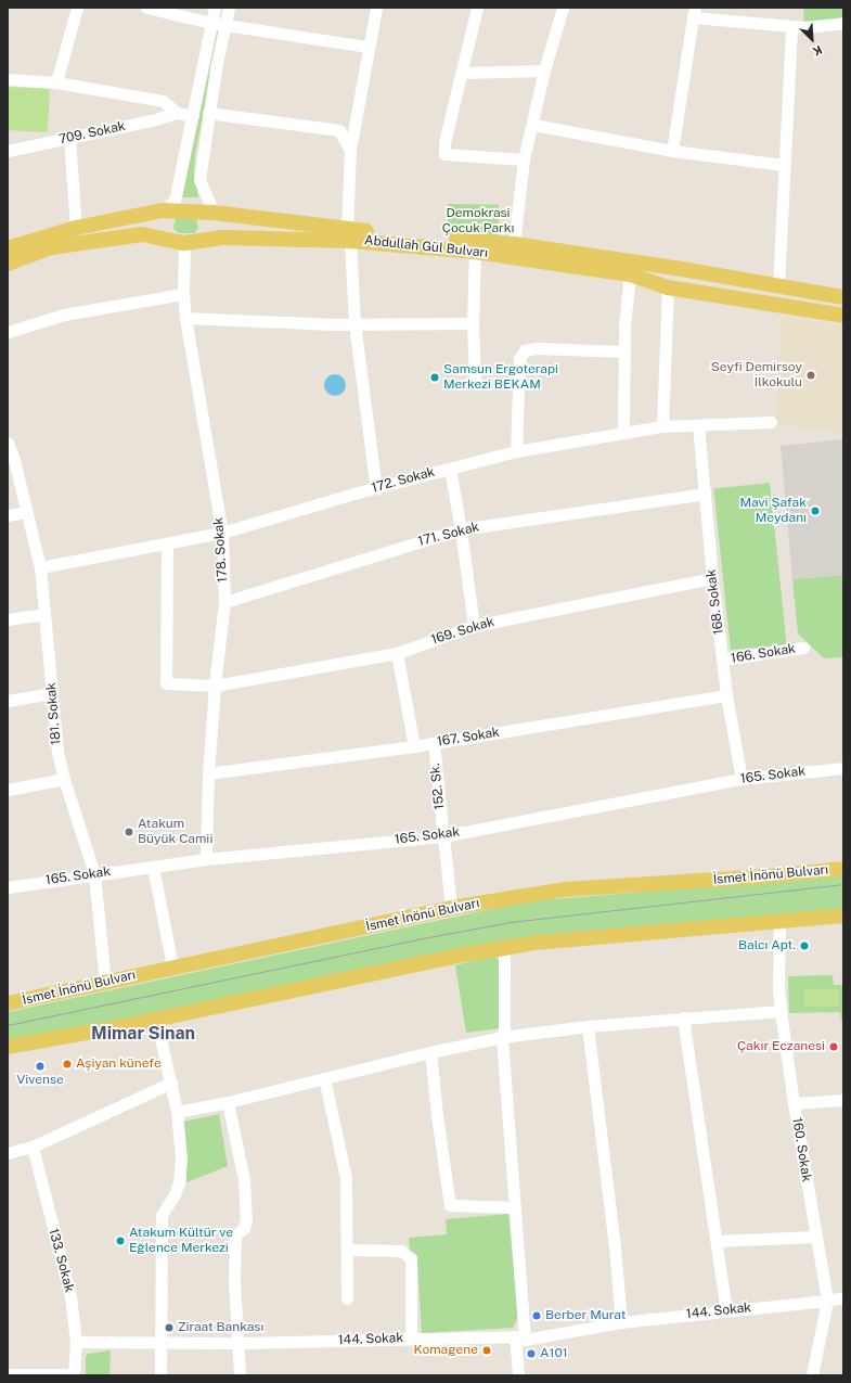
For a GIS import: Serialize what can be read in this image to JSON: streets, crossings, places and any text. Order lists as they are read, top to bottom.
{
  "streets": {
    "main road": ["Abdullah Gül Bulvarı", "İsmet İnönü Bulvarı"],
    "street": [
      "709. Sokak",
      "172. Sokak",
      "171. Sokak",
      "178. Sokak",
      "168. Sokak",
      "169. Sokak",
      "166. Sokak",
      "181. Sokak",
      "167. Sokak",
      "165. Sokak",
      "152. Sk.",
      "160. Sokak",
      "133. Sokak",
      "144. Sokak"
    ]
  },
  "crossings": [
    ["Abdullah Gül Bulvarı", "178. Sokak"],
    ["172. Sokak", "178. Sokak"],
    ["172. Sokak", "168. Sokak"],
    ["172. Sokak", "169. Sokak"],
    ["172. Sokak", "181. Sokak"],
    ["171. Sokak", "178. Sokak"],
    ["171. Sokak", "168. Sokak"],
    ["178. Sokak", "169. Sokak"],
    ["178. Sokak", "167. Sokak"],
    ["178. Sokak", "165. Sokak"],
    ["168. Sokak", "169. Sokak"],
    ["168. Sokak", "166. Sokak"],
    ["168. Sokak", "167. Sokak"],
    ["168. Sokak", "165. Sokak"],
    ["181. Sokak", "165. Sokak"],
    ["181. Sokak", "İsmet İnönü Bulvarı"],
    ["167. Sokak", "152. Sk."],
    ["165. Sokak", "152. Sk."],
    ["152. Sk.", "İsmet İnönü Bulvarı"],
    ["160. Sokak", "144. Sokak"],
    ["133. Sokak", "144. Sokak"]
  ],
  "districts": ["Mimar Sinan"],
  "parks": ["Demokrasi Çocuk Parkı"],
  "places": [
    "Seyfi Demirsoy İlkokulu",
    "Samsun Ergoterapi Merkezi BEKAM",
    "Mavi Şafak Meydanı",
    "Atakum Büyük Camii",
    "Balcı Apt.",
    "Çakır Eczanesi",
    "Aşiyan künefe",
    "Vivense",
    "Atakum Kültür ve Eğlence Merkezi",
    "Berber Murat",
    "Ziraat Bankası",
    "Komagene",
    "A101"
  ],
  "north": "bottom right"
}
